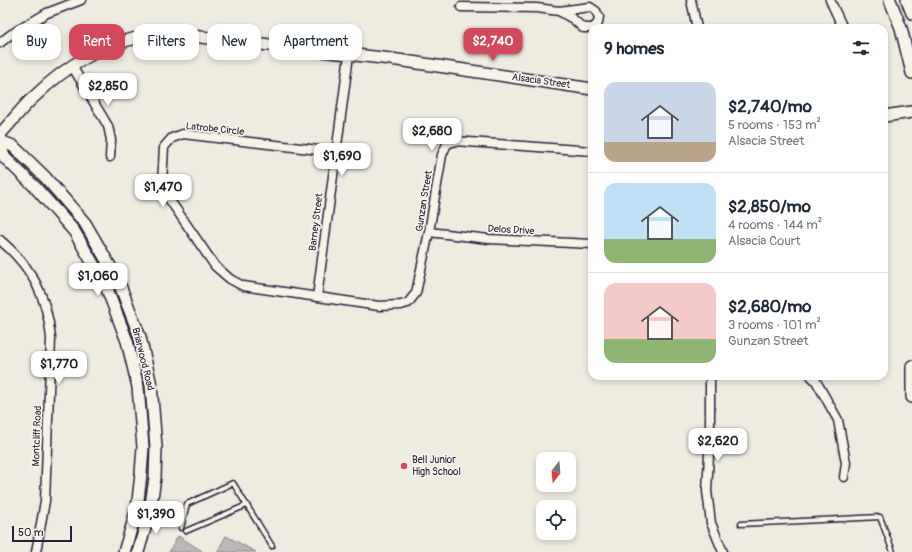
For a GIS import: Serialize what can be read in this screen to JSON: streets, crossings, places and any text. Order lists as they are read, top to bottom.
{
  "streets": {
    "main road": ["Alsacia Street", "Briarwood Road"],
    "street": [
      "Latrobe Circle",
      "Gunzan Street",
      "Barney Street",
      "Delos Drive",
      "Montcliff Road"
    ]
  },
  "crossings": [
    ["Latrobe Circle", "Gunzan Street"],
    ["Latrobe Circle", "Barney Street"],
    ["Gunzan Street", "Delos Drive"]
  ],
  "places": ["Bell Junior High School"],
  "scale_bar": "50 m",
  "north": "bottom",
  "page": {
    "chip": [
      "Buy",
      "Rent",
      "Filters",
      "New",
      "Apartment"
    ],
    "heading": "9 homes",
    "price": [
      "$2,740",
      "$2,850",
      "$2,680",
      "$1,690",
      "$1,470",
      "$1,060",
      "$1,770",
      "$2,620",
      "$1,390"
    ],
    "list": [
      {
        "name": "$2,740/mo",
        "note": "5 rooms · 153 m² · Alsacia Street"
      },
      {
        "name": "$2,850/mo",
        "note": "4 rooms · 144 m² · Alsacia Court"
      },
      {
        "name": "$2,680/mo",
        "note": "3 rooms · 101 m² · Gunzan Street"
      }
    ],
    "scale": "50 m"
  }
}
